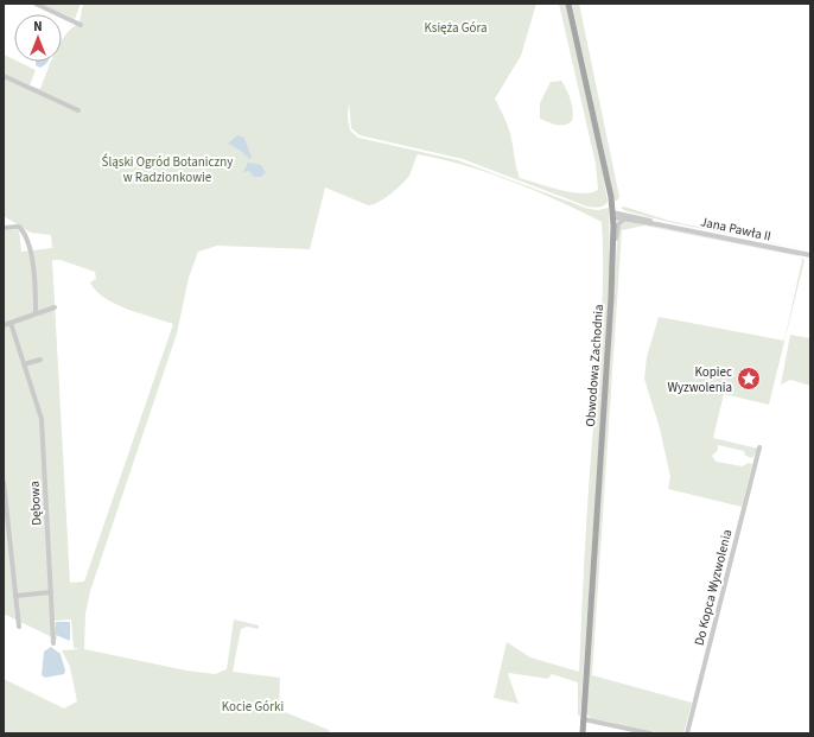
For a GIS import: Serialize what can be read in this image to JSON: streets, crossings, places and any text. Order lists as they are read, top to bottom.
{
  "streets": {
    "main road": ["Obwodowa Zachodnia"],
    "street": ["Jana Pawła II", "Dębowa", "Do Kopca Wyzwolenia"]
  },
  "crossings": [
    ["Jana Pawła II", "Obwodowa Zachodnia"]
  ],
  "parks": ["Księża Góra", "Śląski Ogród Botaniczny w Radzionkowie", "Kocie Górki"],
  "places": {
    "place": ["Kopiec Wyzwolenia"]
  },
  "north": "top"
}
